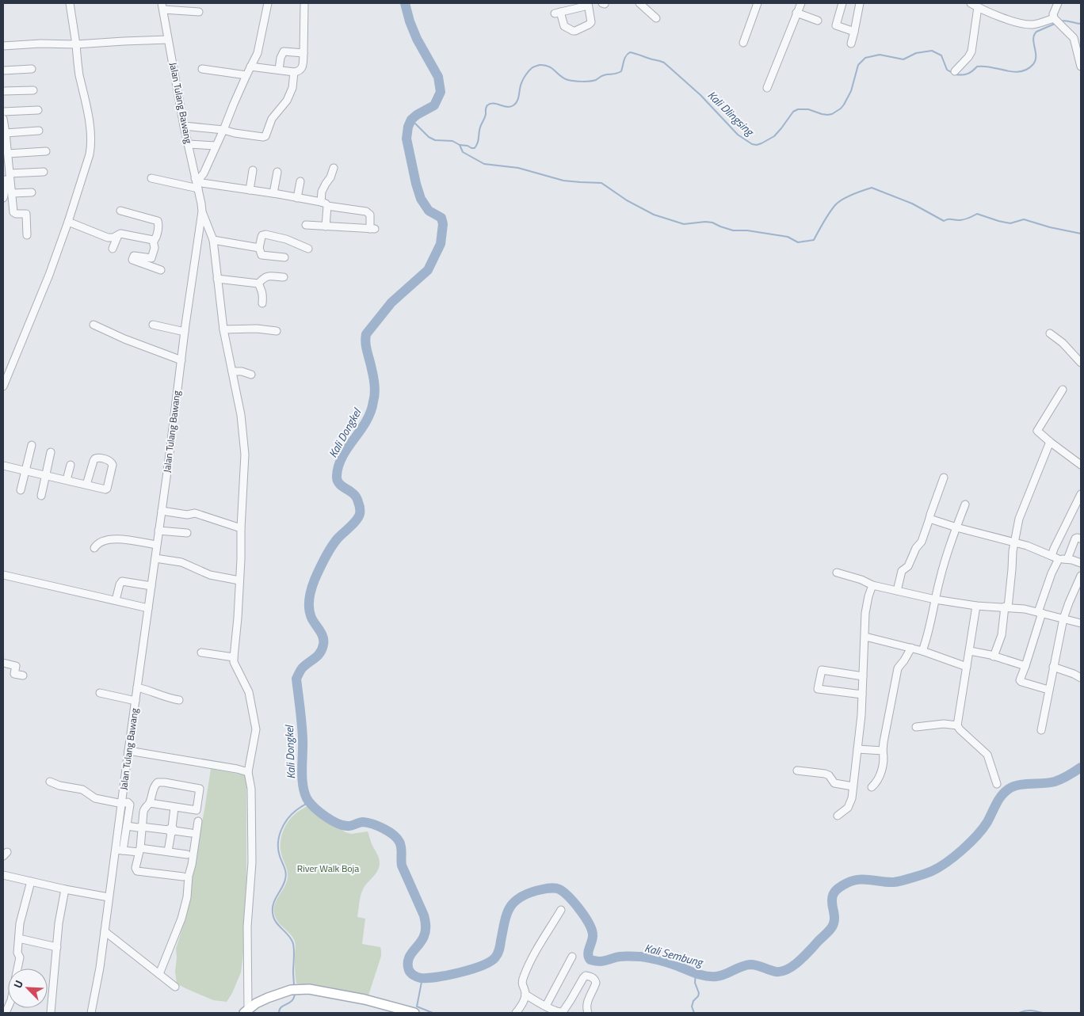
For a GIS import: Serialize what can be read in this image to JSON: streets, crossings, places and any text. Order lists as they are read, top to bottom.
{
  "streets": {
    "street": ["Jalan Tulang Bawang"]
  },
  "water": ["Kali Dlingsing", "Kali Dongkel", "Kali Sembung"],
  "parks": ["River Walk Boja"],
  "north": "top left"
}
